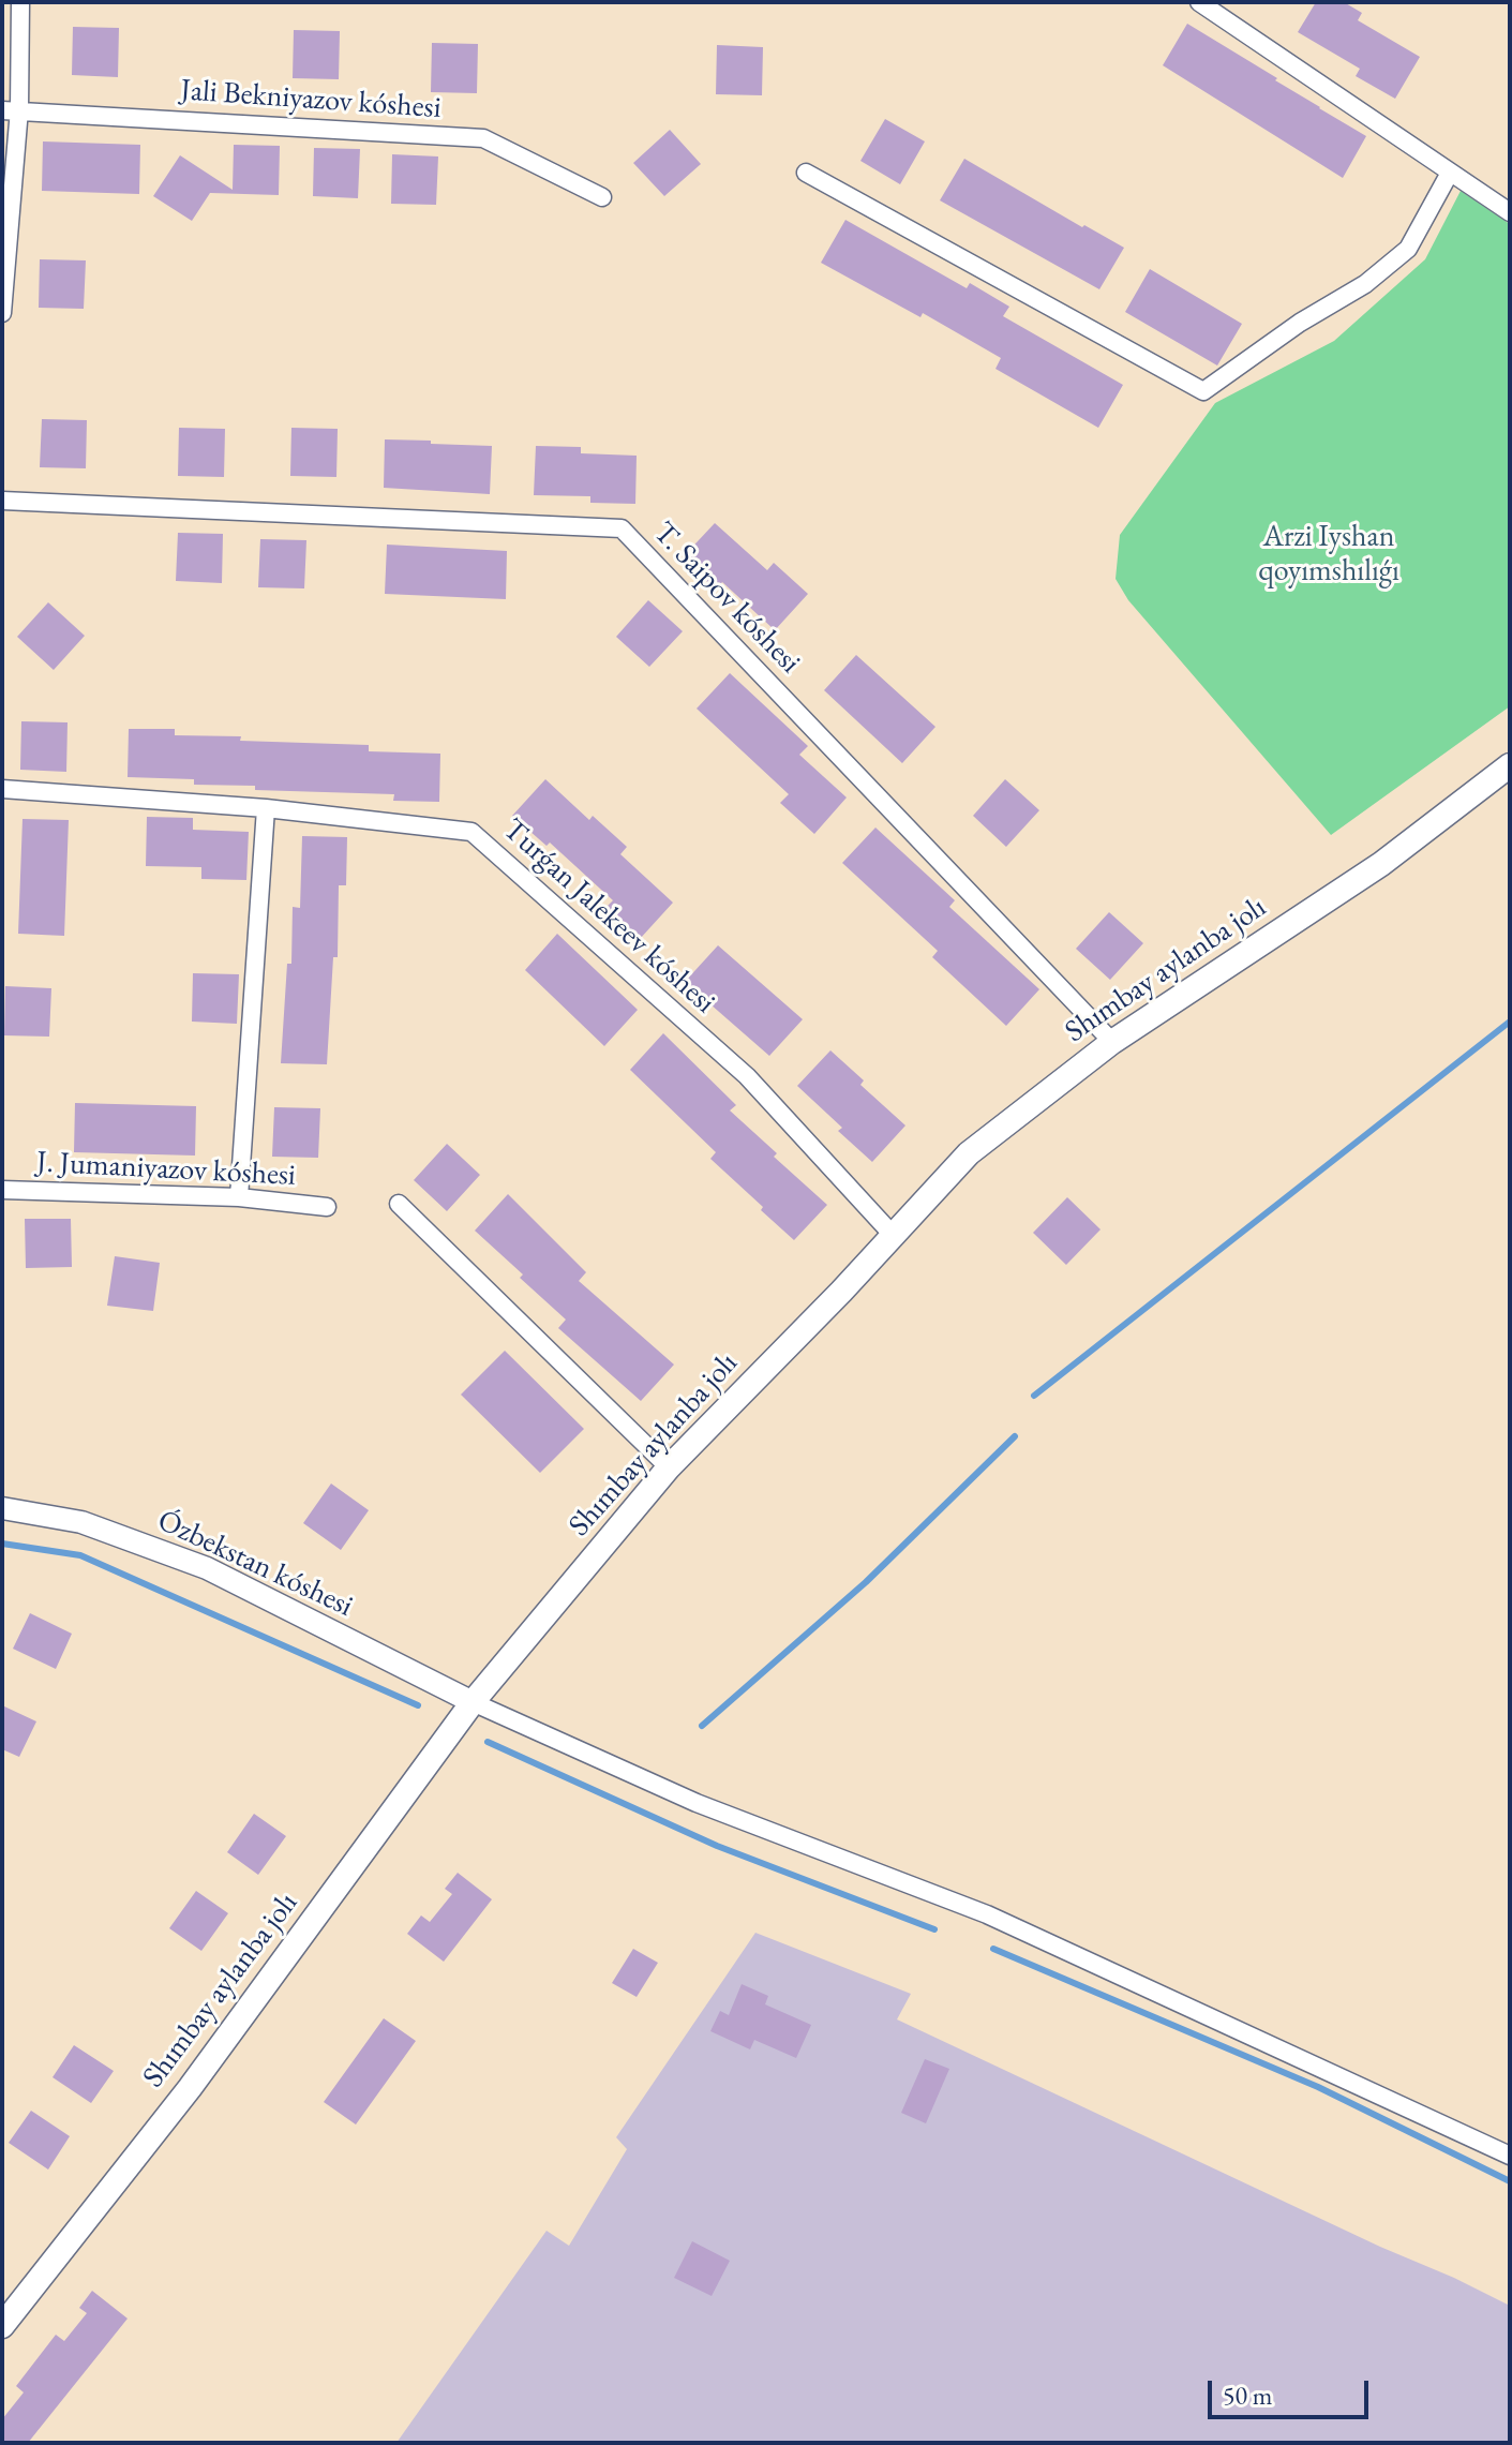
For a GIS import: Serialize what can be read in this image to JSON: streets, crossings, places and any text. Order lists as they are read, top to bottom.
{
  "streets": {
    "main road": ["Shımbay aylanba jolı"],
    "street": [
      "Jali Bekniyazov kóshesi",
      "T. Saipov kóshesi",
      "Turǵan Jalekeev kóshesi",
      "J. Jumaniyazov kóshesi",
      "Ózbekstan kóshesi"
    ]
  },
  "crossings": [
    ["T. Saipov kóshesi", "Shımbay aylanba jolı"],
    ["Turǵan Jalekeev kóshesi", "Shımbay aylanba jolı"],
    ["Shımbay aylanba jolı", "Ózbekstan kóshesi"]
  ],
  "parks": ["Arzi Iyshan qoyımshılıǵı"],
  "scale_bar": "50 m"
}
